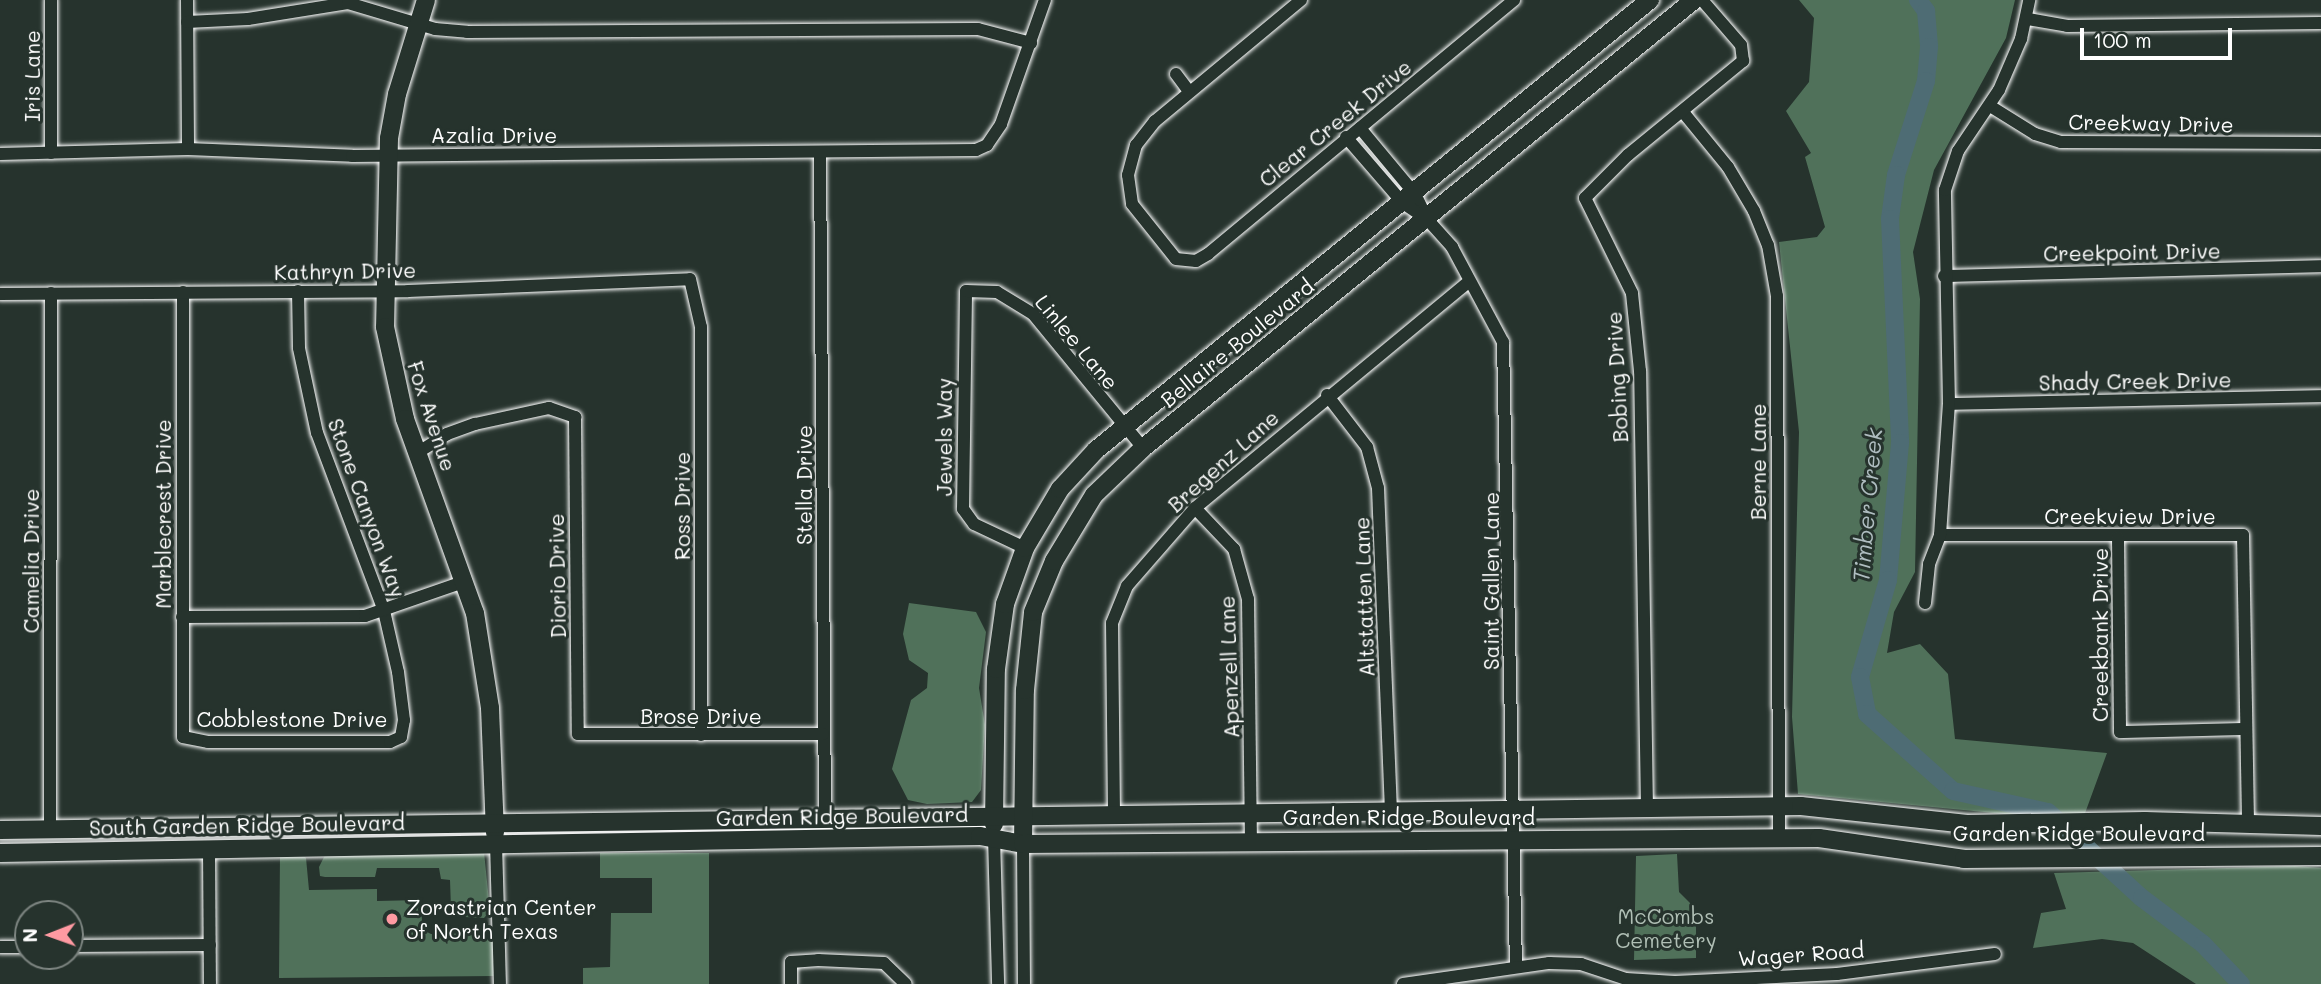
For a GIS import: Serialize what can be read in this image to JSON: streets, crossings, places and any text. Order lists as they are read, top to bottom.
{
  "streets": {
    "main road": [
      "Bellaire Boulevard",
      "Fox Avenue",
      "Garden Ridge Boulevard",
      "South Garden Ridge Boulevard"
    ],
    "street": [
      "Iris Lane",
      "Clear Creek Drive",
      "Creekway Drive",
      "Azalia Drive",
      "Creekpoint Drive",
      "Kathryn Drive",
      "Linlee Lane",
      "Bobing Drive",
      "Shady Creek Drive",
      "Jewels Way",
      "Bregenz Lane",
      "Berne Lane",
      "Stella Drive",
      "Ross Drive",
      "Stone Canyon Way",
      "Marblecrest Drive",
      "Creekview Drive",
      "Camelia Drive",
      "Diorio Drive",
      "Saint Gallen Lane",
      "Altstatten Lane",
      "Creekbank Drive",
      "Apenzell Lane",
      "Brose Drive",
      "Cobblestone Drive",
      "Wager Road"
    ]
  },
  "crossings": [
    ["Iris Lane", "Azalia Drive"],
    ["Azalia Drive", "Fox Avenue"],
    ["Azalia Drive", "Stella Drive"],
    ["Kathryn Drive", "Fox Avenue"],
    ["Kathryn Drive", "Ross Drive"],
    ["Kathryn Drive", "Stone Canyon Way"],
    ["Kathryn Drive", "Marblecrest Drive"],
    ["Kathryn Drive", "Camelia Drive"],
    ["Linlee Lane", "Bellaire Boulevard"],
    ["Linlee Lane", "Jewels Way"],
    ["Bellaire Boulevard", "Jewels Way"],
    ["Bellaire Boulevard", "Saint Gallen Lane"],
    ["Bellaire Boulevard", "Garden Ridge Boulevard"],
    ["Bobing Drive", "Berne Lane"],
    ["Bobing Drive", "Garden Ridge Boulevard"],
    ["Fox Avenue", "Diorio Drive"],
    ["Fox Avenue", "Garden Ridge Boulevard"],
    ["Fox Avenue", "South Garden Ridge Boulevard"],
    ["Bregenz Lane", "Saint Gallen Lane"],
    ["Bregenz Lane", "Altstatten Lane"],
    ["Bregenz Lane", "Apenzell Lane"],
    ["Bregenz Lane", "Garden Ridge Boulevard"],
    ["Berne Lane", "Garden Ridge Boulevard"],
    ["Stella Drive", "Brose Drive"],
    ["Stella Drive", "Garden Ridge Boulevard"],
    ["Ross Drive", "Brose Drive"],
    ["Stone Canyon Way", "Cobblestone Drive"],
    ["Marblecrest Drive", "Cobblestone Drive"],
    ["Creekview Drive", "Creekbank Drive"],
    ["Creekview Drive", "Garden Ridge Boulevard"],
    ["Camelia Drive", "South Garden Ridge Boulevard"],
    ["Diorio Drive", "Brose Drive"],
    ["Saint Gallen Lane", "Garden Ridge Boulevard"],
    ["Saint Gallen Lane", "Wager Road"],
    ["Altstatten Lane", "Garden Ridge Boulevard"],
    ["Apenzell Lane", "Garden Ridge Boulevard"],
    ["Garden Ridge Boulevard", "South Garden Ridge Boulevard"]
  ],
  "water": ["Timber Creek"],
  "parks": ["McCombs Cemetery"],
  "places": ["Zorastrian Center of North Texas"],
  "scale_bar": "100 m",
  "north": "left"
}
